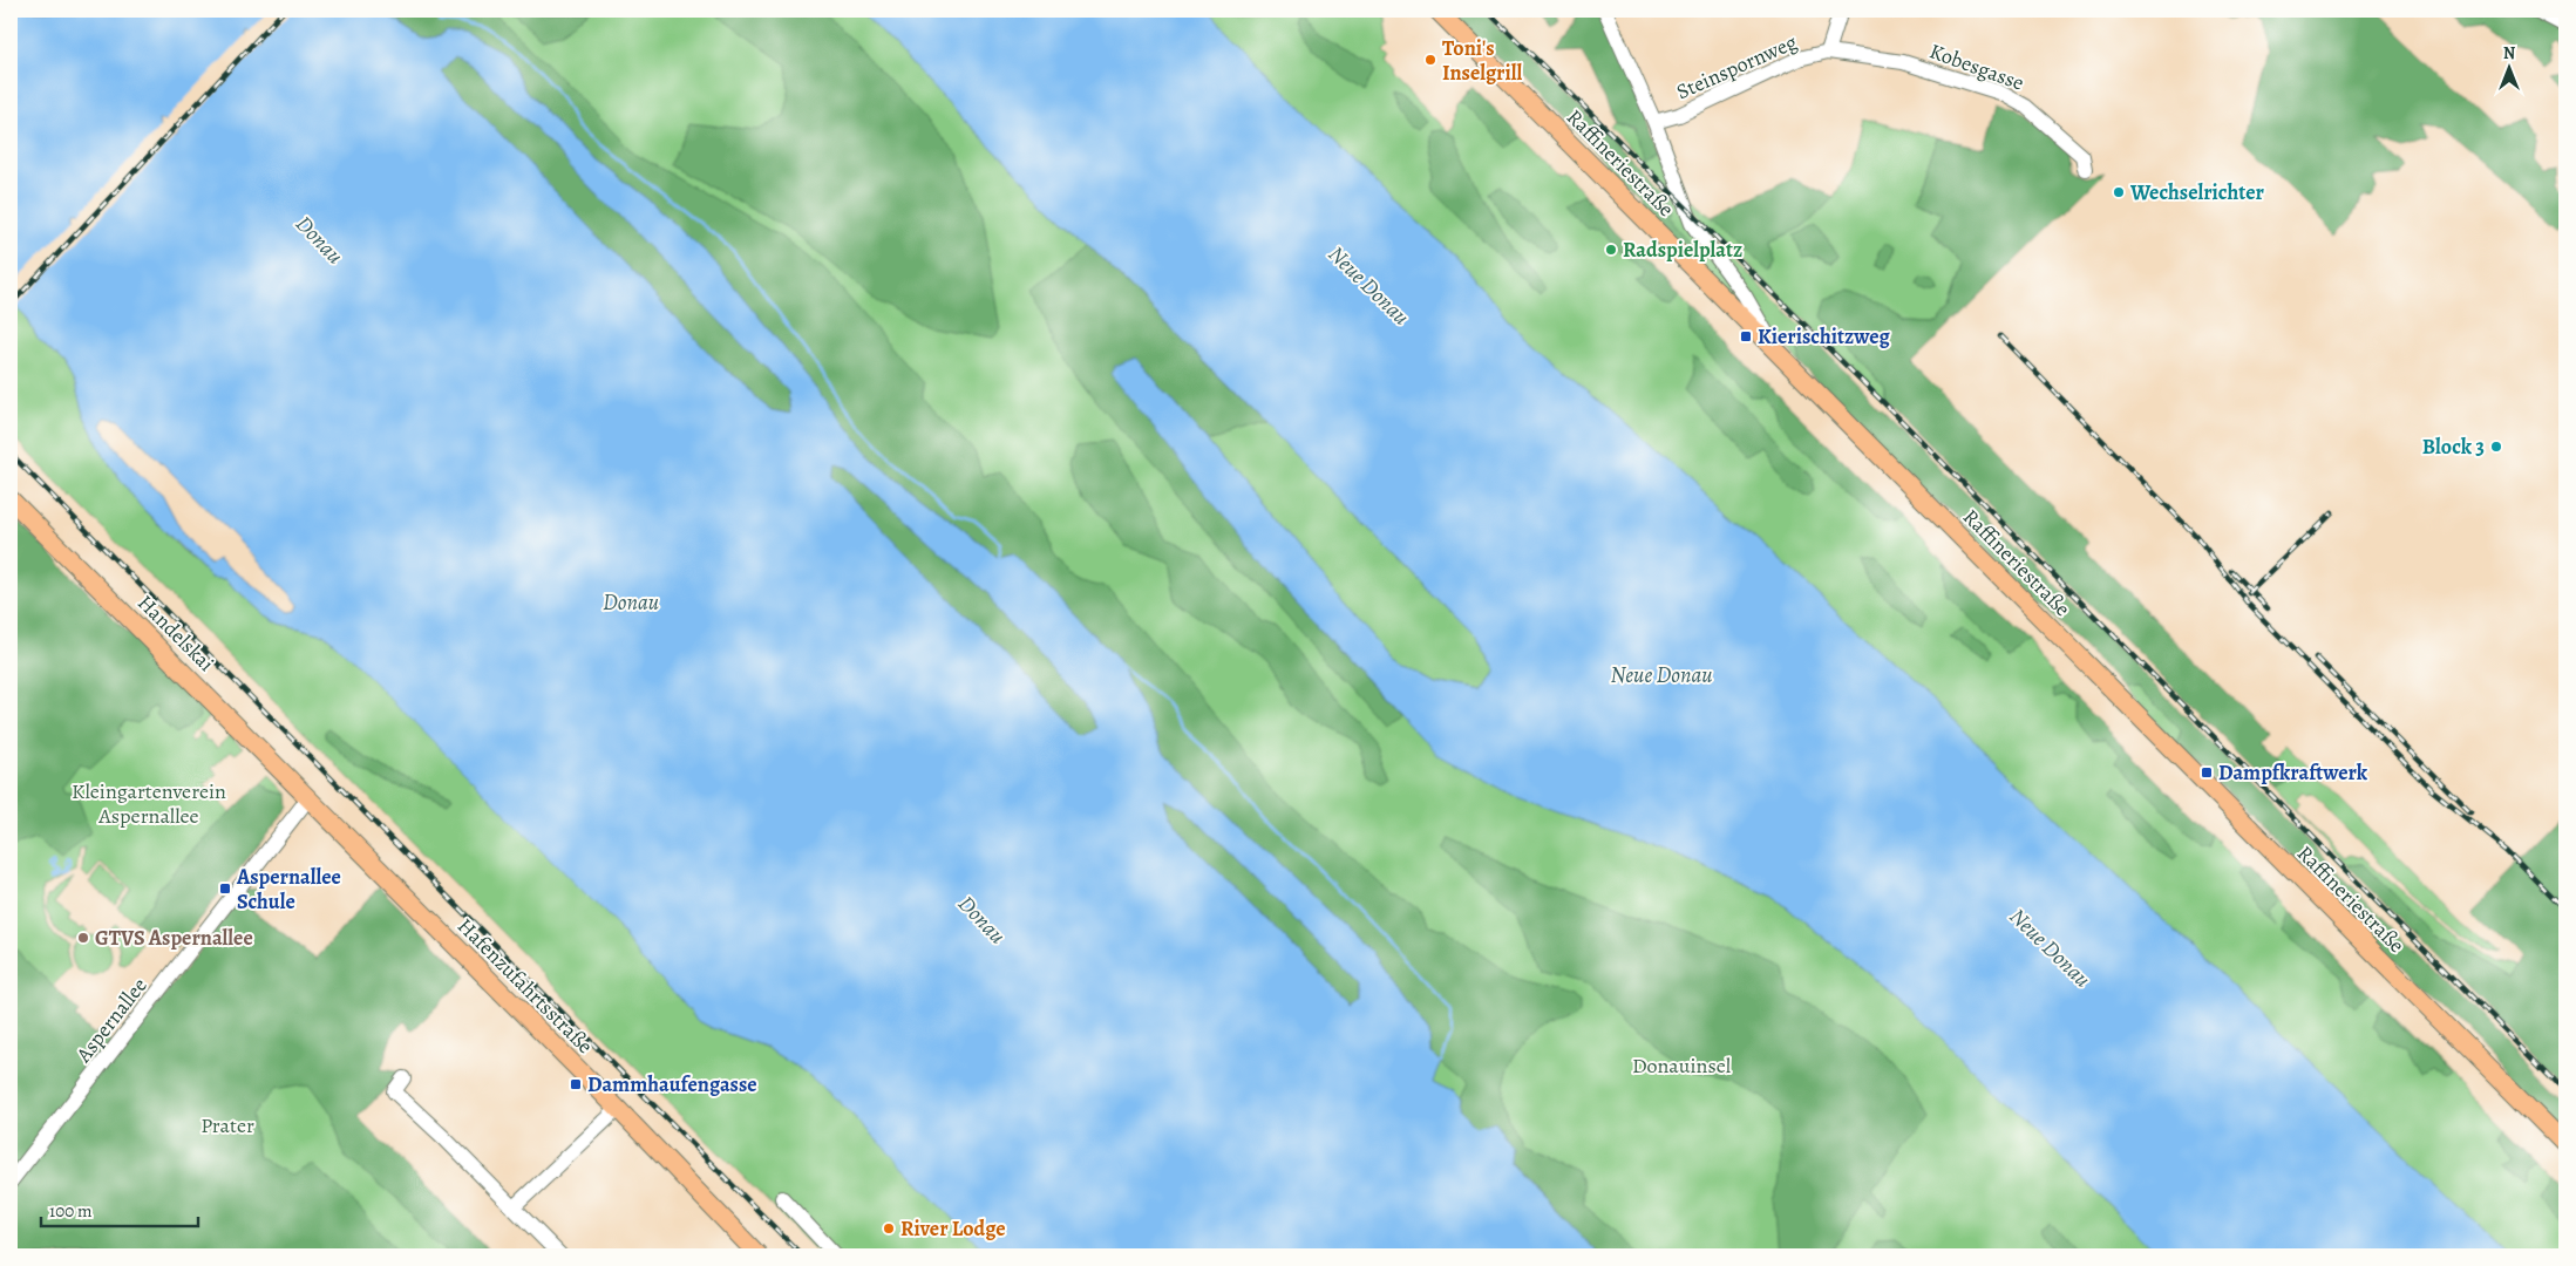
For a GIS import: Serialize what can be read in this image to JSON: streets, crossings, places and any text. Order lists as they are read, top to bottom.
{
  "streets": {
    "main road": ["Raffineriestraße", "Handelskai", "Hafenzufahrtsstraße"],
    "street": ["Steinspornweg", "Kobesgasse", "Aspernallee"]
  },
  "crossings": [
    ["Steinspornweg", "Kobesgasse"],
    ["Handelskai", "Hafenzufahrtsstraße"],
    ["Handelskai", "Aspernallee"],
    ["Hafenzufahrtsstraße", "Aspernallee"]
  ],
  "water": ["Donau", "Neue Donau"],
  "parks": ["Kleingartenverein Aspernallee", "Donauinsel", "Prater"],
  "places": {
    "other": [
      "Toni's Inselgrill",
      "Wechselrichter",
      "Radspielplatz",
      "Block 3",
      "GTVS Aspernallee",
      "River Lodge"
    ],
    "transit": [
      "Kierischitzweg",
      "Dampfkraftwerk",
      "Aspernallee Schule",
      "Dammhaufengasse"
    ]
  },
  "scale_bar": "100 m",
  "north": "top"
}
